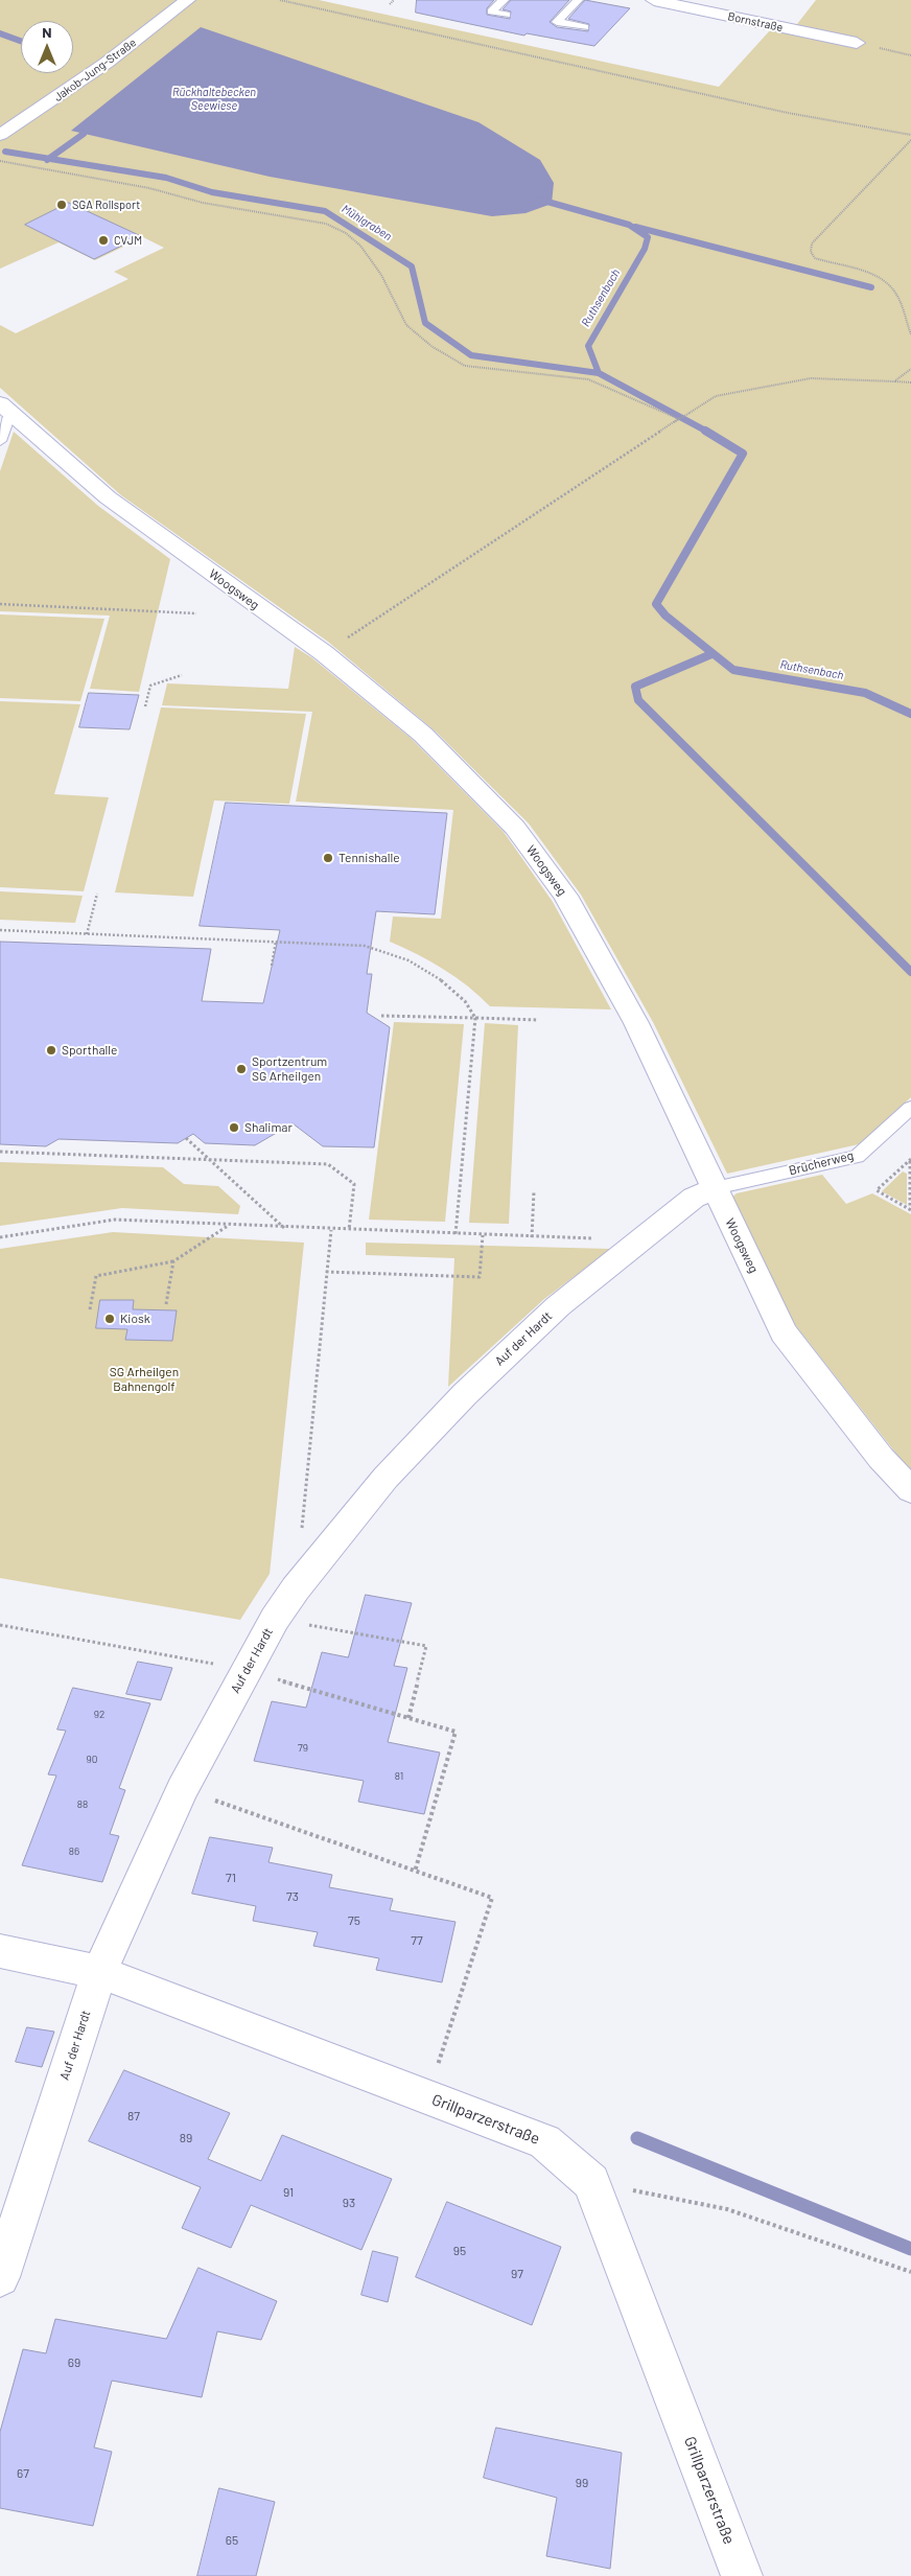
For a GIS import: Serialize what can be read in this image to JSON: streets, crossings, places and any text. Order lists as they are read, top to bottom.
{
  "streets": {
    "street": [
      "Bornstraße",
      "Jakob-Jung-Straße",
      "Woogsweg",
      "Auf der Hardt",
      "Grillparzerstraße"
    ],
    "lane": ["Brücherweg"]
  },
  "crossings": [
    ["Woogsweg", "Brücherweg"],
    ["Woogsweg", "Auf der Hardt"],
    ["Brücherweg", "Auf der Hardt"],
    ["Auf der Hardt", "Grillparzerstraße"]
  ],
  "water": ["Rückhaltebecken Seewiese", "Mühlgraben", "Ruthsenbach"],
  "parks": ["SG Arheilgen Bahnengolf"],
  "places": [
    "SGA Rollsport",
    "CVJM",
    "Tennishalle",
    "Sporthalle",
    "Sportzentrum SG Arheilgen",
    "Shalimar",
    "Kiosk"
  ],
  "house_numbers": [
    "92",
    "79",
    "90",
    "81",
    "88",
    "86",
    "71",
    "73",
    "75",
    "77",
    "87",
    "89",
    "91",
    "93",
    "95",
    "97",
    "69",
    "67",
    "99",
    "65"
  ],
  "north": "top"
}
